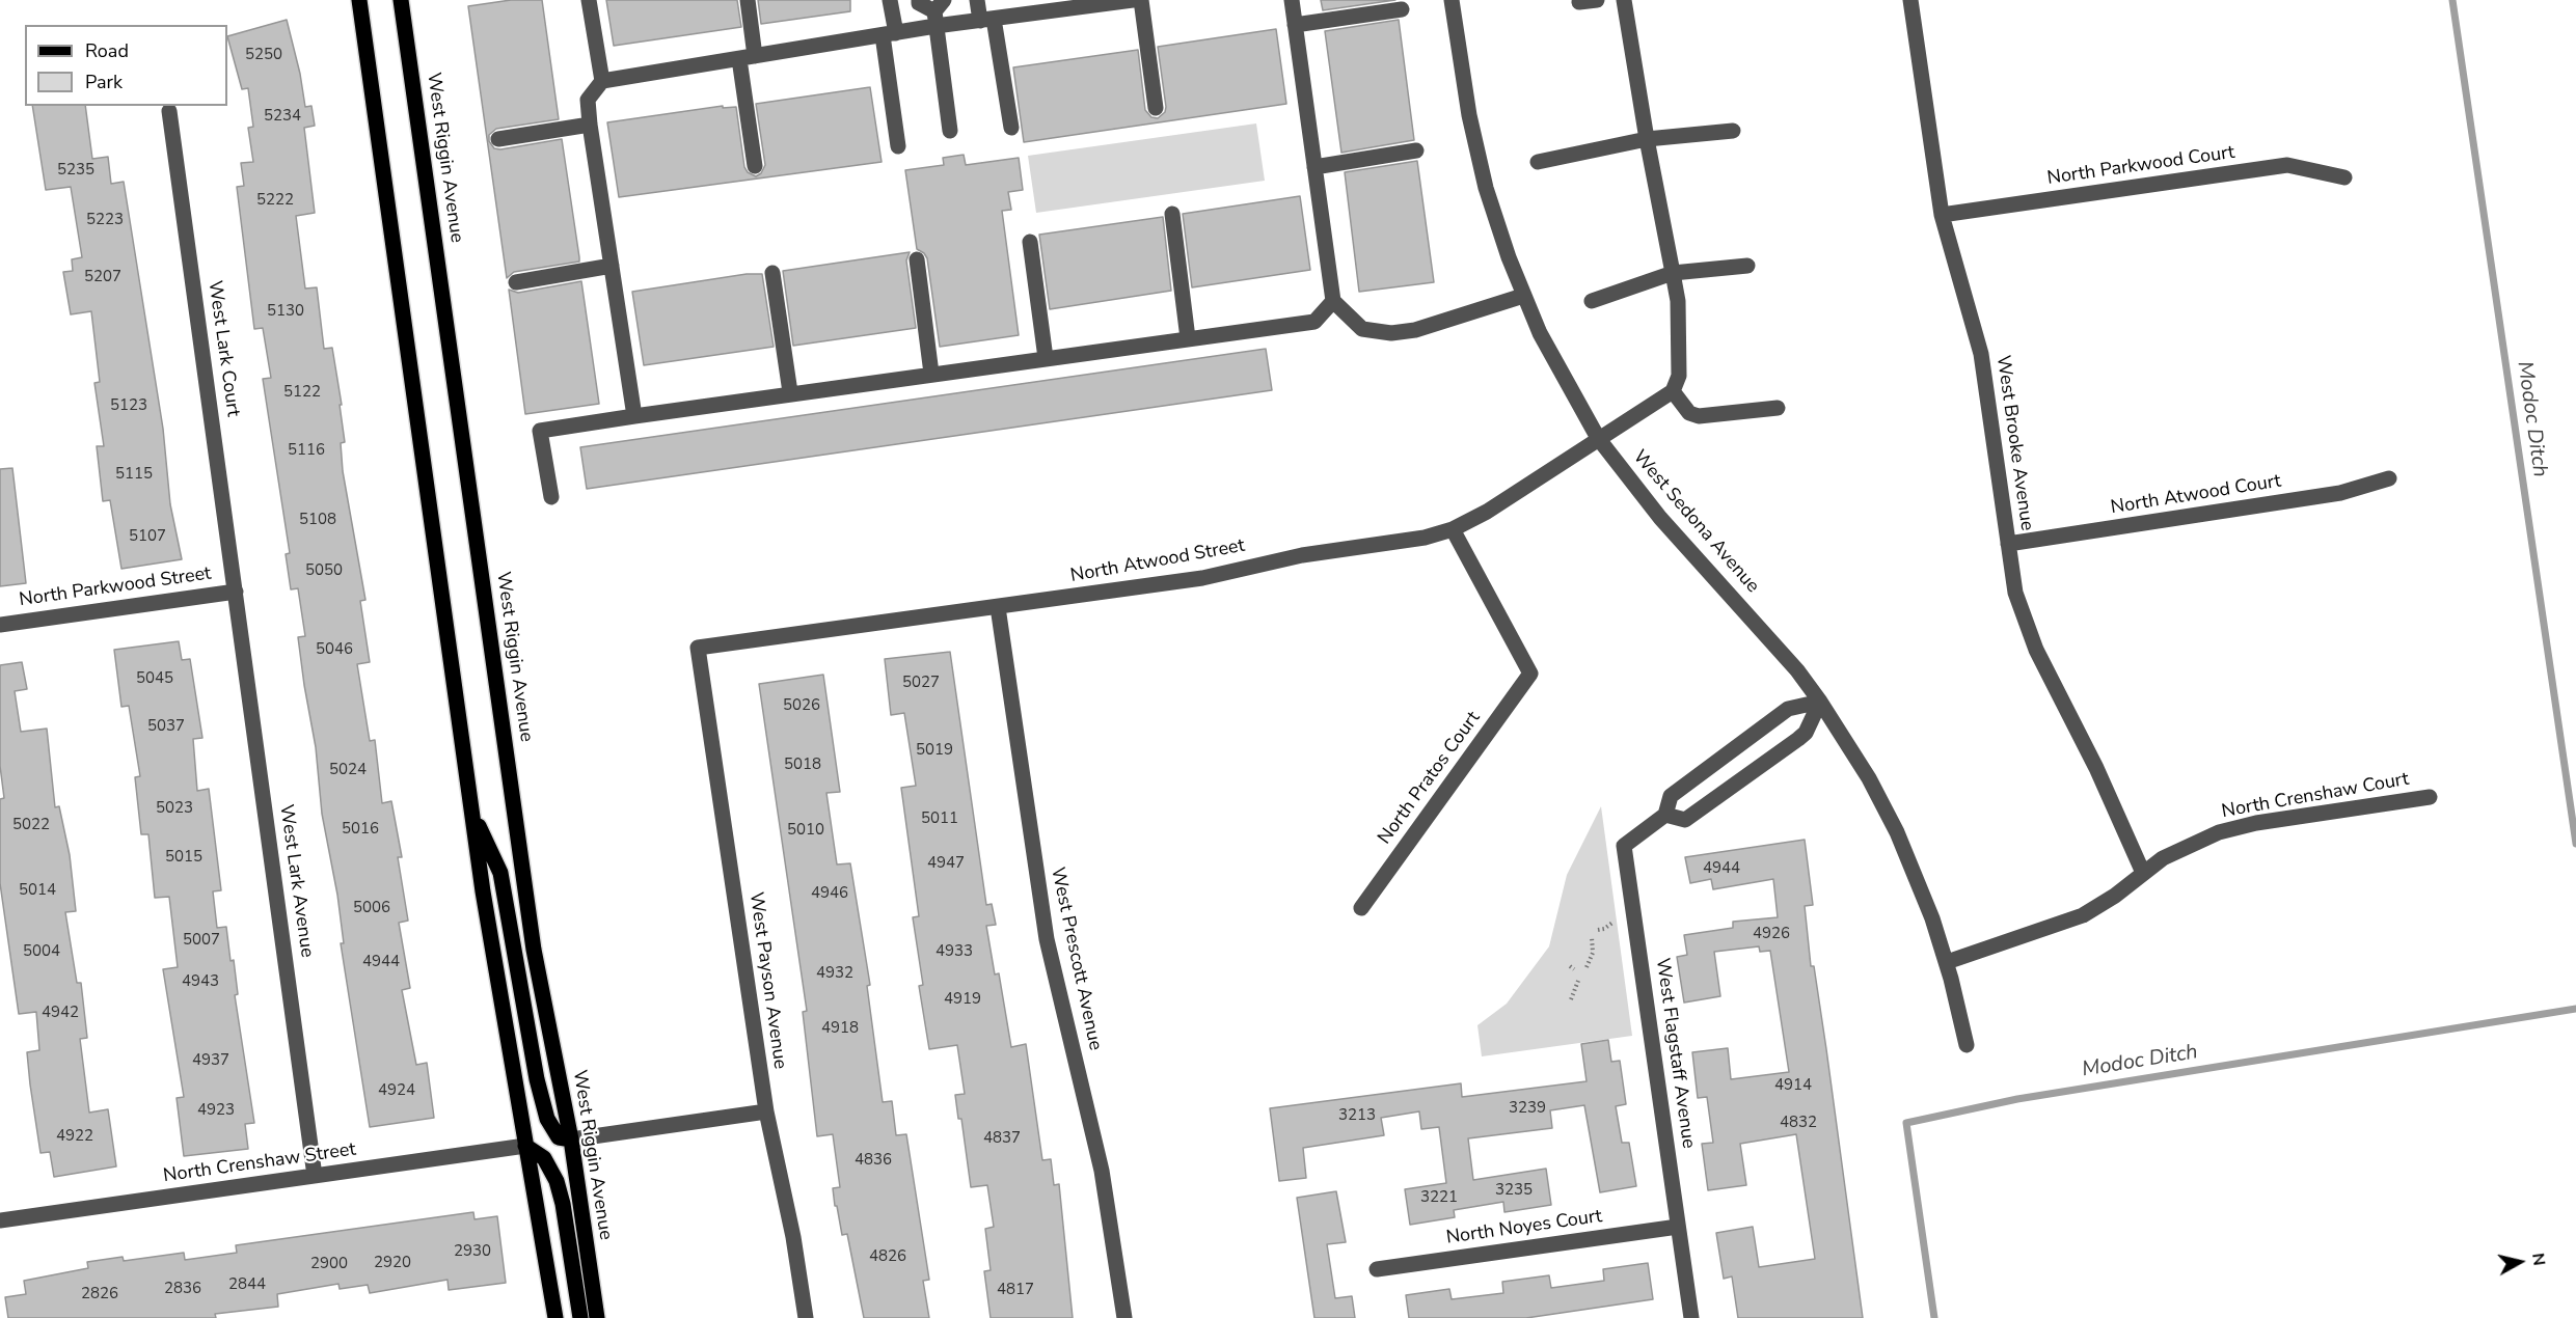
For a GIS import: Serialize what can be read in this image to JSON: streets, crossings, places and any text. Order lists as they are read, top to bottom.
{
  "streets": {
    "main road": ["West Riggin Avenue"],
    "street": [
      "North Parkwood Court",
      "West Lark Court",
      "West Brooke Avenue",
      "North Atwood Court",
      "West Sedona Avenue",
      "North Atwood Street",
      "North Parkwood Street",
      "North Pratos Court",
      "North Crenshaw Court",
      "West Lark Avenue",
      "West Prescott Avenue",
      "West Payson Avenue",
      "West Flagstaff Avenue",
      "North Crenshaw Street",
      "North Noyes Court"
    ]
  },
  "crossings": [
    ["North Parkwood Court", "West Brooke Avenue"],
    ["West Lark Court", "North Parkwood Street"],
    ["West Lark Court", "West Lark Avenue"],
    ["West Brooke Avenue", "North Atwood Court"],
    ["West Brooke Avenue", "North Crenshaw Court"],
    ["West Sedona Avenue", "North Atwood Street"],
    ["West Sedona Avenue", "West Flagstaff Avenue"],
    ["North Atwood Street", "North Pratos Court"],
    ["North Atwood Street", "West Prescott Avenue"],
    ["North Atwood Street", "West Payson Avenue"],
    ["North Parkwood Street", "West Lark Avenue"],
    ["West Lark Avenue", "North Crenshaw Street"],
    ["West Flagstaff Avenue", "North Noyes Court"]
  ],
  "water": ["Modoc Ditch"],
  "house_numbers": [
    "5250",
    "5234",
    "5235",
    "5222",
    "5223",
    "5207",
    "5130",
    "5122",
    "5123",
    "5116",
    "5115",
    "5108",
    "5107",
    "5050",
    "5046",
    "5045",
    "5027",
    "5026",
    "5037",
    "5019",
    "5018",
    "5024",
    "5023",
    "5011",
    "5022",
    "5016",
    "5010",
    "5015",
    "4947",
    "4944",
    "5014",
    "4946",
    "5006",
    "4926",
    "5007",
    "5004",
    "4933",
    "4944",
    "4932",
    "4943",
    "4919",
    "4942",
    "4918",
    "4937",
    "4914",
    "4924",
    "3239",
    "4923",
    "3213",
    "4832",
    "4922",
    "4837",
    "4836",
    "3235",
    "3221",
    "2930",
    "4826",
    "2920",
    "2900",
    "2844",
    "2836",
    "4817",
    "2826"
  ],
  "legend": ["Road", "Park"],
  "north": "right"
}
